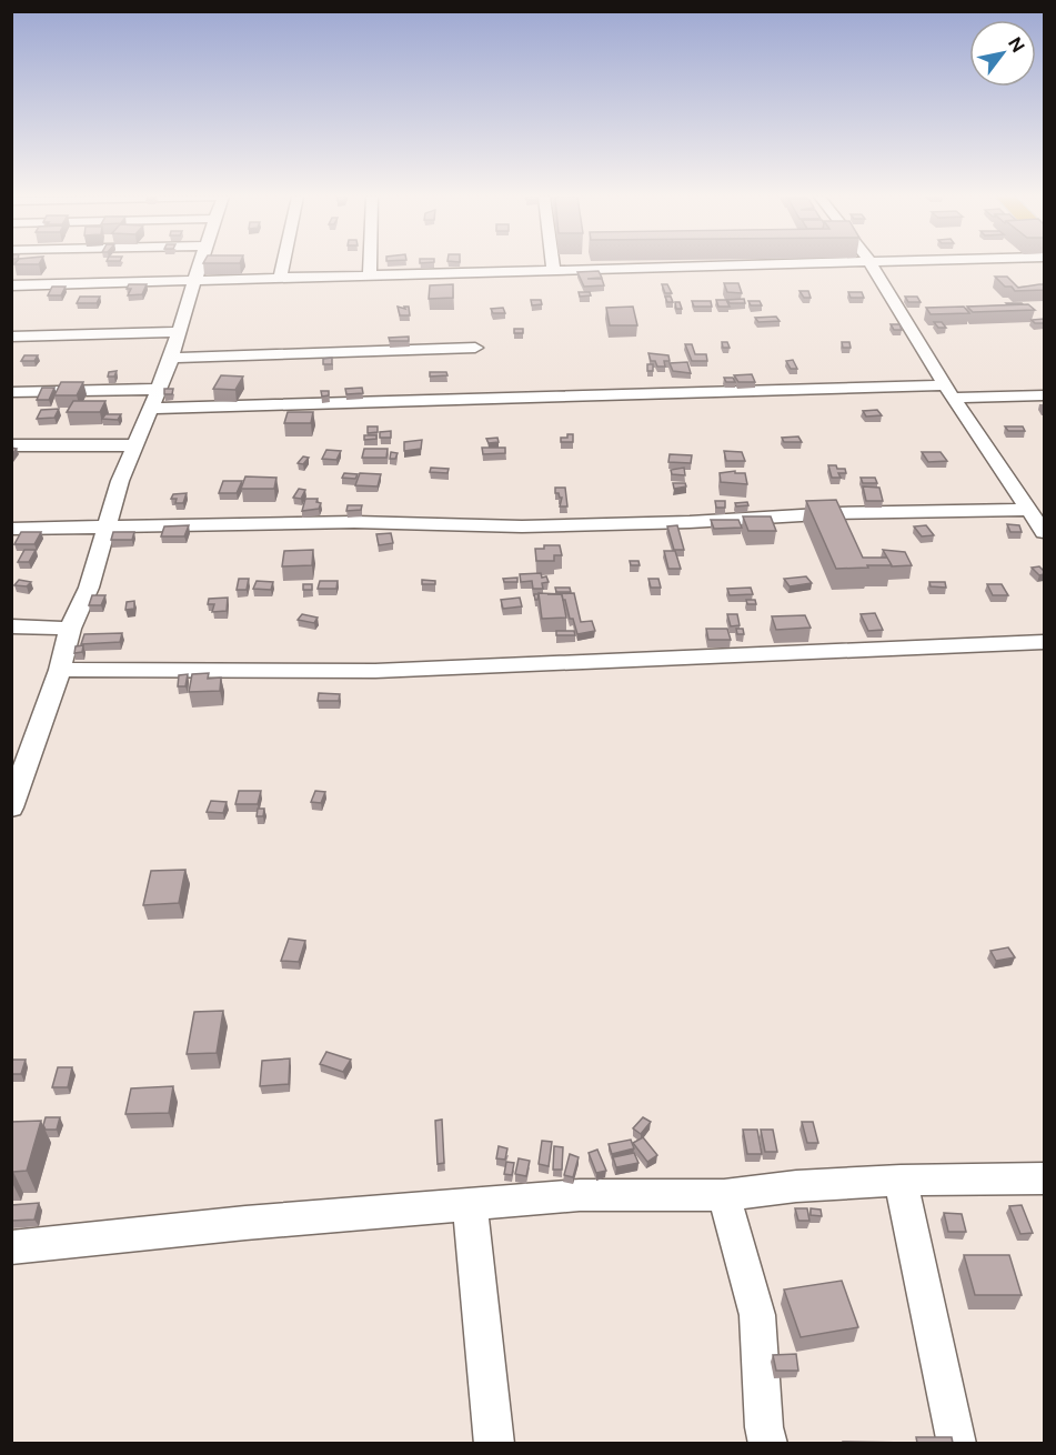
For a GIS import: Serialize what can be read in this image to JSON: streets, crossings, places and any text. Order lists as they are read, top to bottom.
{
  "north": "top right"
}
